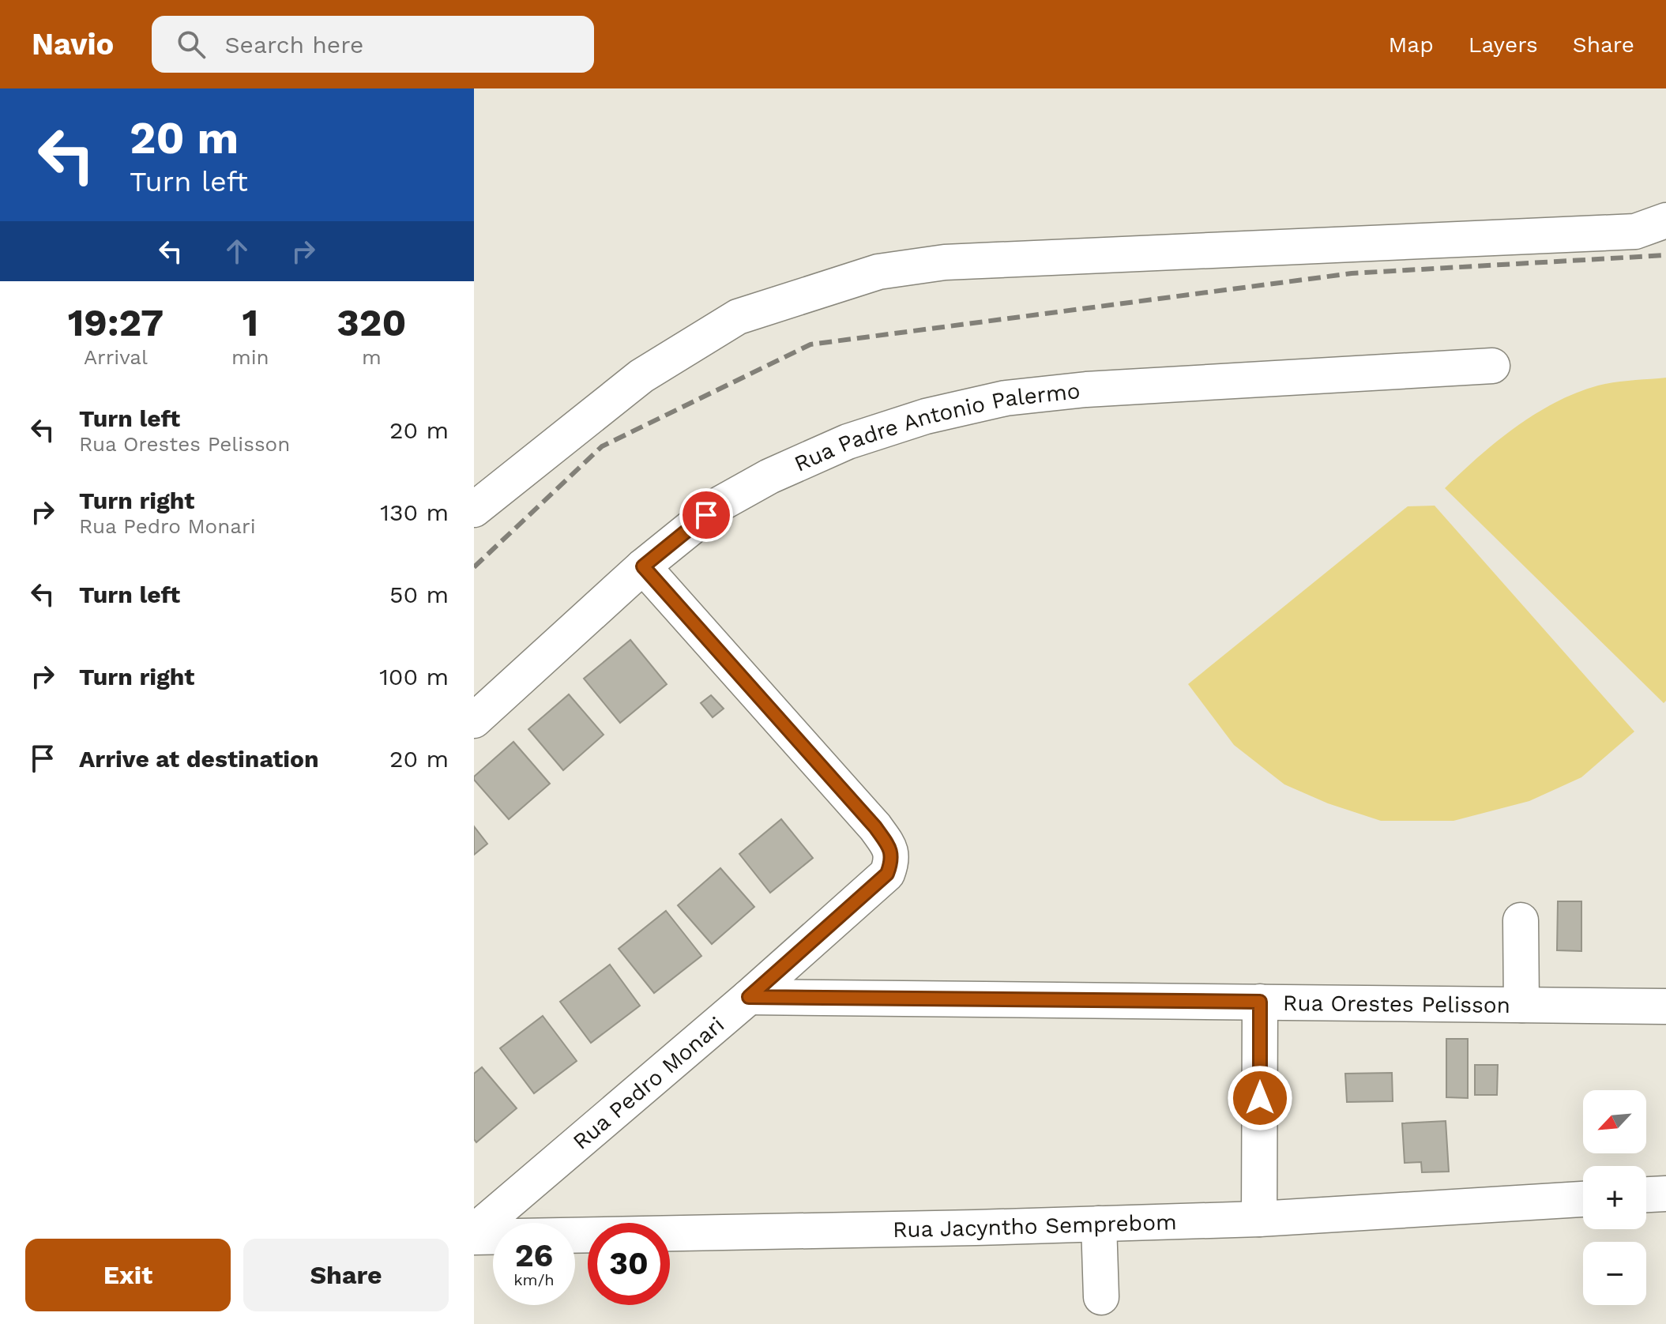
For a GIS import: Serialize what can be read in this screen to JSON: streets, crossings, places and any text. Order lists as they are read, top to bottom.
{
  "streets": {
    "street": [
      "Rua Padre Antonio Palermo",
      "Rua Orestes Pelisson",
      "Rua Pedro Monari",
      "Rua Jacyntho Semprebom"
    ]
  },
  "crossings": [
    ["Rua Padre Antonio Palermo", "Rua Pedro Monari"],
    ["Rua Orestes Pelisson", "Rua Pedro Monari"]
  ],
  "north": "bottom left",
  "page": {
    "header": "Navio",
    "search": "Search here",
    "nav": ["Map", "Layers", "Share"],
    "turn": ["20 m", "Turn left"],
    "eta": [
      "19:27",
      "Arrival",
      "1",
      "min",
      "320",
      "m"
    ],
    "list": [
      {
        "name": "Turn left",
        "note": "Rua Orestes Pelisson",
        "value": "20 m"
      },
      {
        "name": "Turn right",
        "note": "Rua Pedro Monari",
        "value": "130 m"
      },
      {
        "name": "Turn left",
        "value": "50 m"
      },
      {
        "name": "Turn right",
        "value": "100 m"
      },
      {
        "name": "Arrive at destination",
        "value": "20 m"
      }
    ],
    "map_buttons": ["+", "−"],
    "speed": "26 km/h",
    "limit": "30",
    "buttons": ["Exit", "Share"]
  }
}
